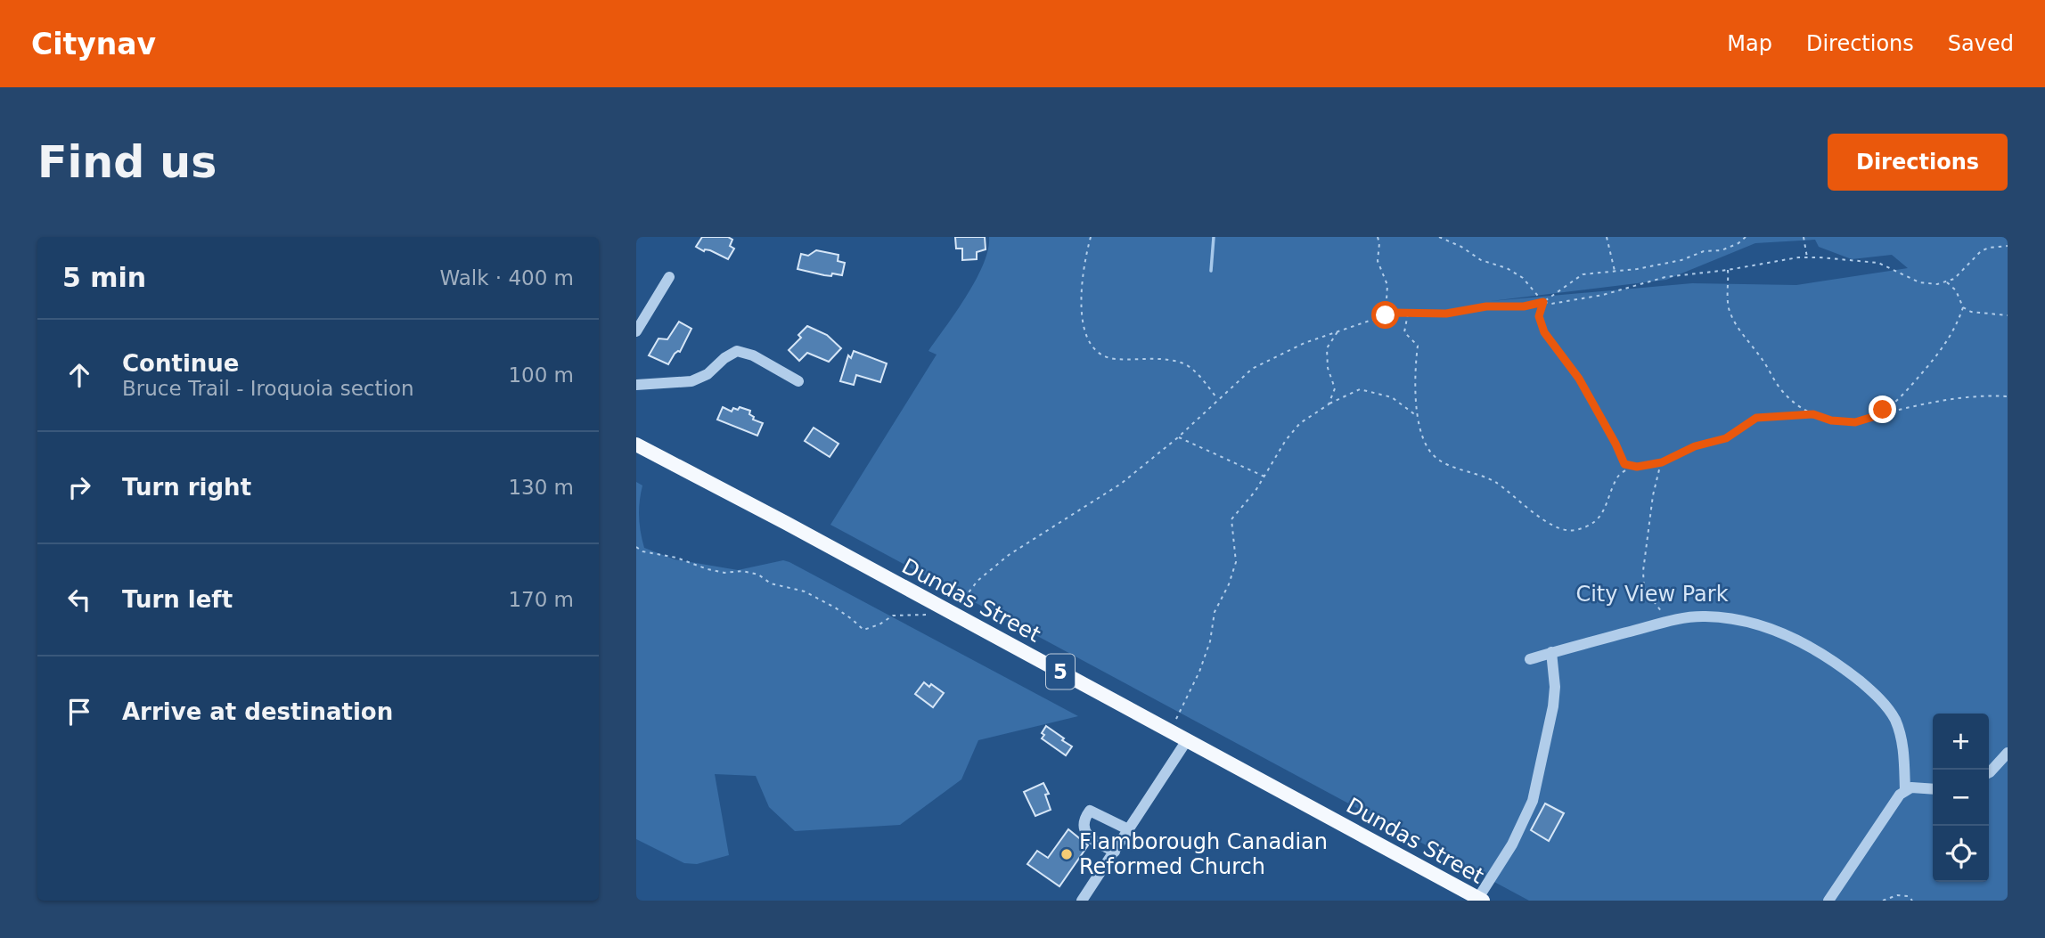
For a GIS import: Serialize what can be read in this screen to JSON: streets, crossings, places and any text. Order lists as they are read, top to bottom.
{
  "streets": {
    "main road": ["Dundas Street", "5"]
  },
  "parks": ["City View Park"],
  "places": ["Flamborough Canadian Reformed Church"],
  "page": {
    "header": "Citynav",
    "nav": ["Map", "Directions", "Saved"],
    "buttons": "Directions",
    "title": "Find us",
    "heading": ["5 min", "Walk · 400 m"],
    "list": [
      ["Continue", "Bruce Trail - Iroquoia section", "100 m"],
      ["Turn right", "130 m"],
      ["Turn left", "170 m"],
      "Arrive at destination"
    ],
    "map_buttons": ["+", "−"]
  }
}
